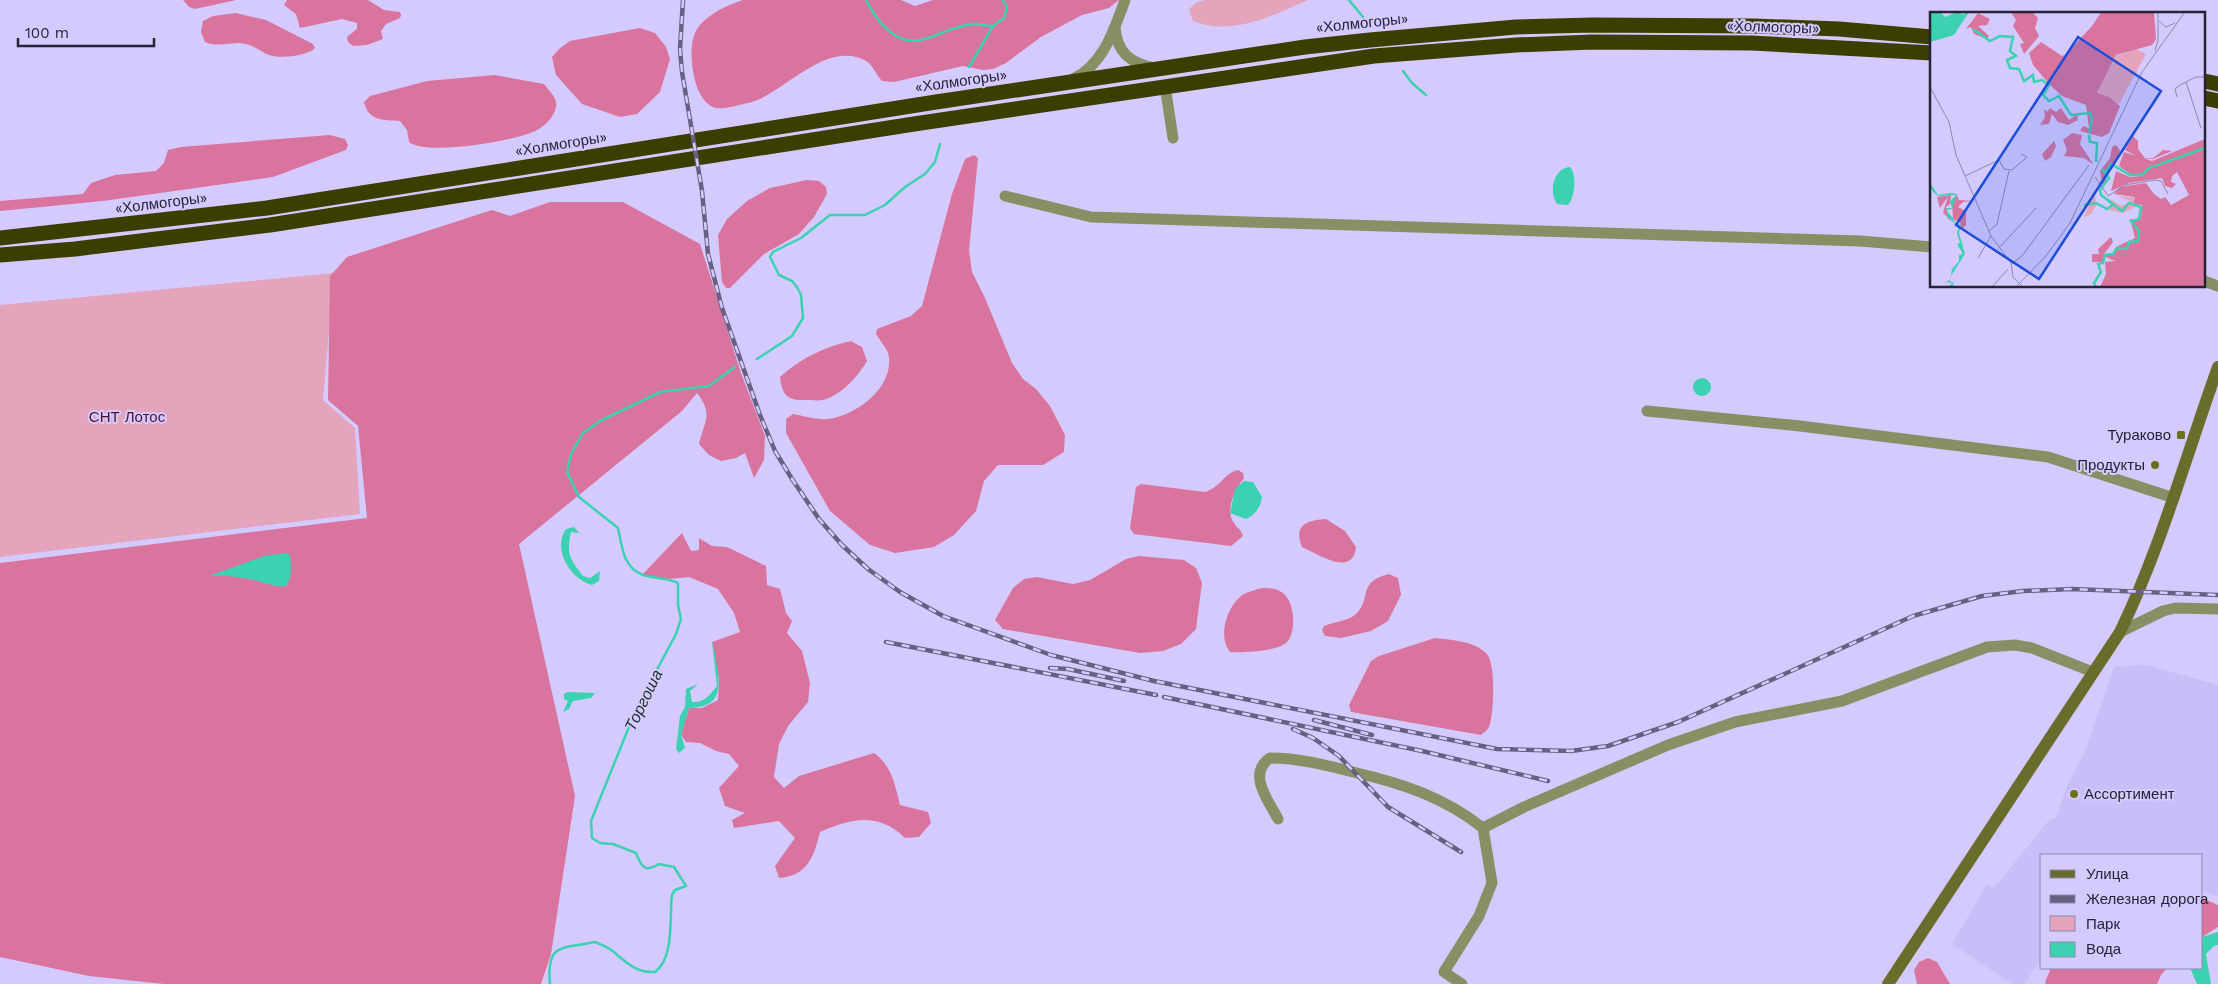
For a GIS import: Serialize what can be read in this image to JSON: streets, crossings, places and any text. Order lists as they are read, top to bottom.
{
  "streets": {
    "highway": ["«Холмогоры»"]
  },
  "water": ["Торгоша"],
  "parks": ["СНТ Лотос"],
  "places": {
    "transit": ["Тураково"],
    "other": ["Продукты", "Ассортимент"]
  },
  "legend": [
    "Улица",
    "Железная дорога",
    "Парк",
    "Вода"
  ],
  "scale_bar": "100 m"
}
